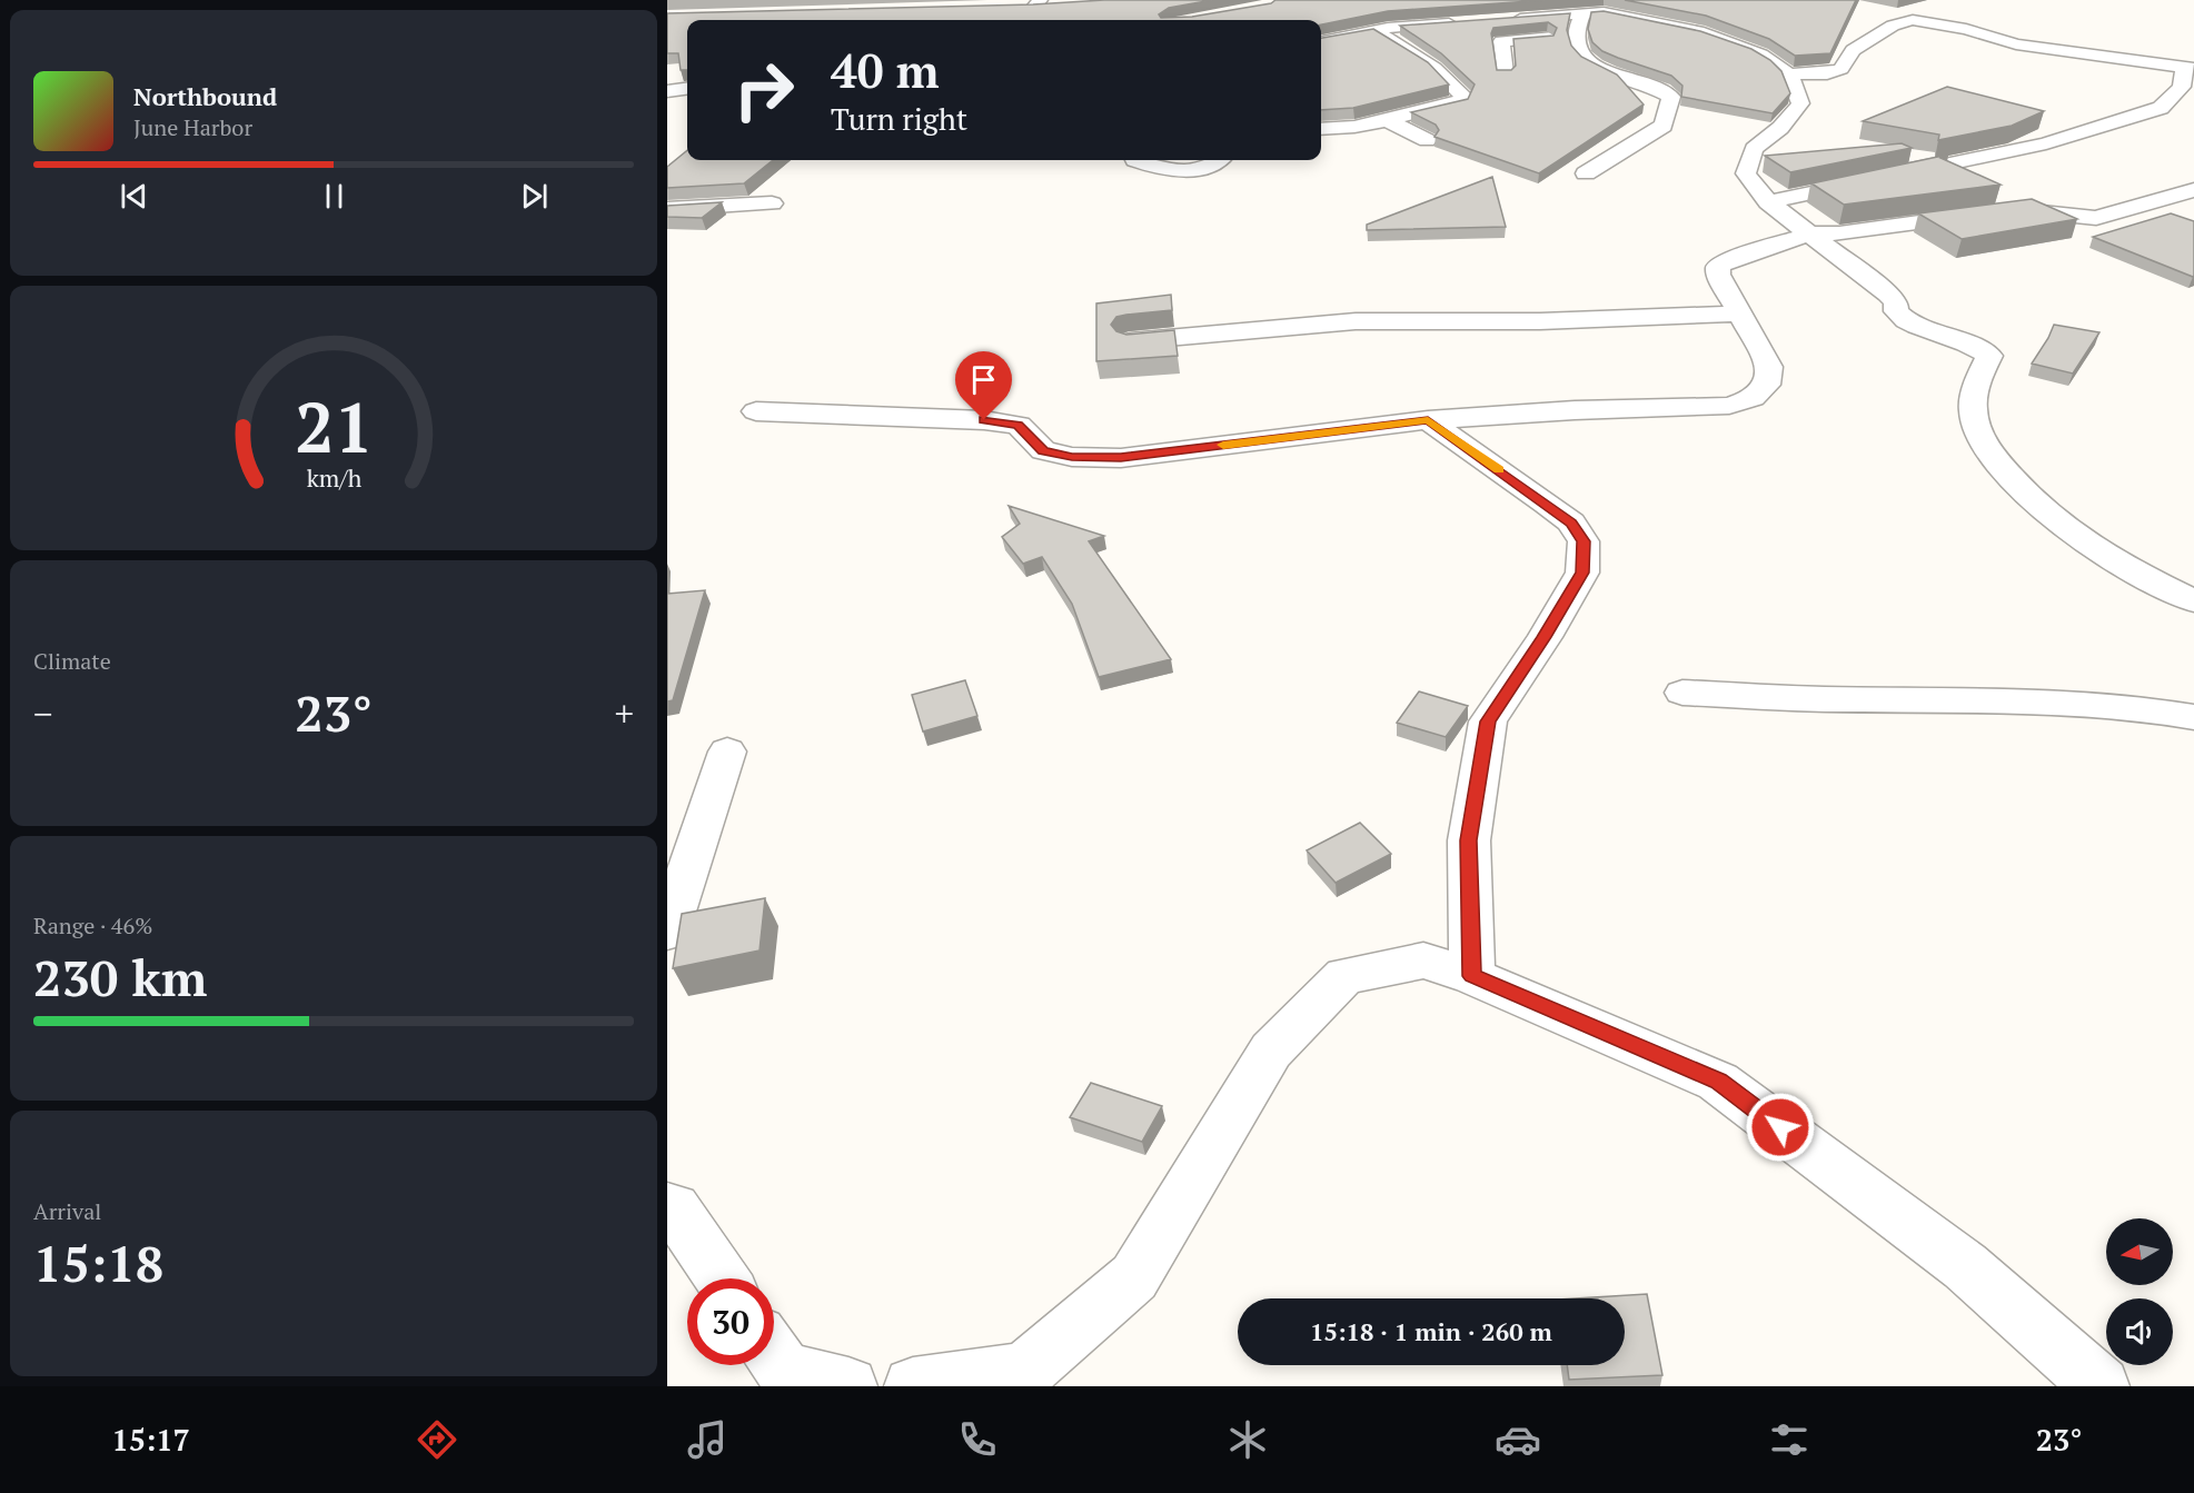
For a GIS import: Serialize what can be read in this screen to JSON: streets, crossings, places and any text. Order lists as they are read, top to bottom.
{
  "north": "left",
  "page": {
    "turn": ["40 m", "Turn right"],
    "song": ["Northbound", "June Harbor"],
    "tile": [
      "Climate",
      ["Range · 46%", "230 km"],
      ["Arrival", "15:18"]
    ],
    "heat": ["−", "23°", "+"],
    "limit": "30",
    "trip": "15:18 · 1 min · 260 m",
    "tabs": ["15:17", "23°"],
    "gauge": ["21", "km/h"]
  }
}
